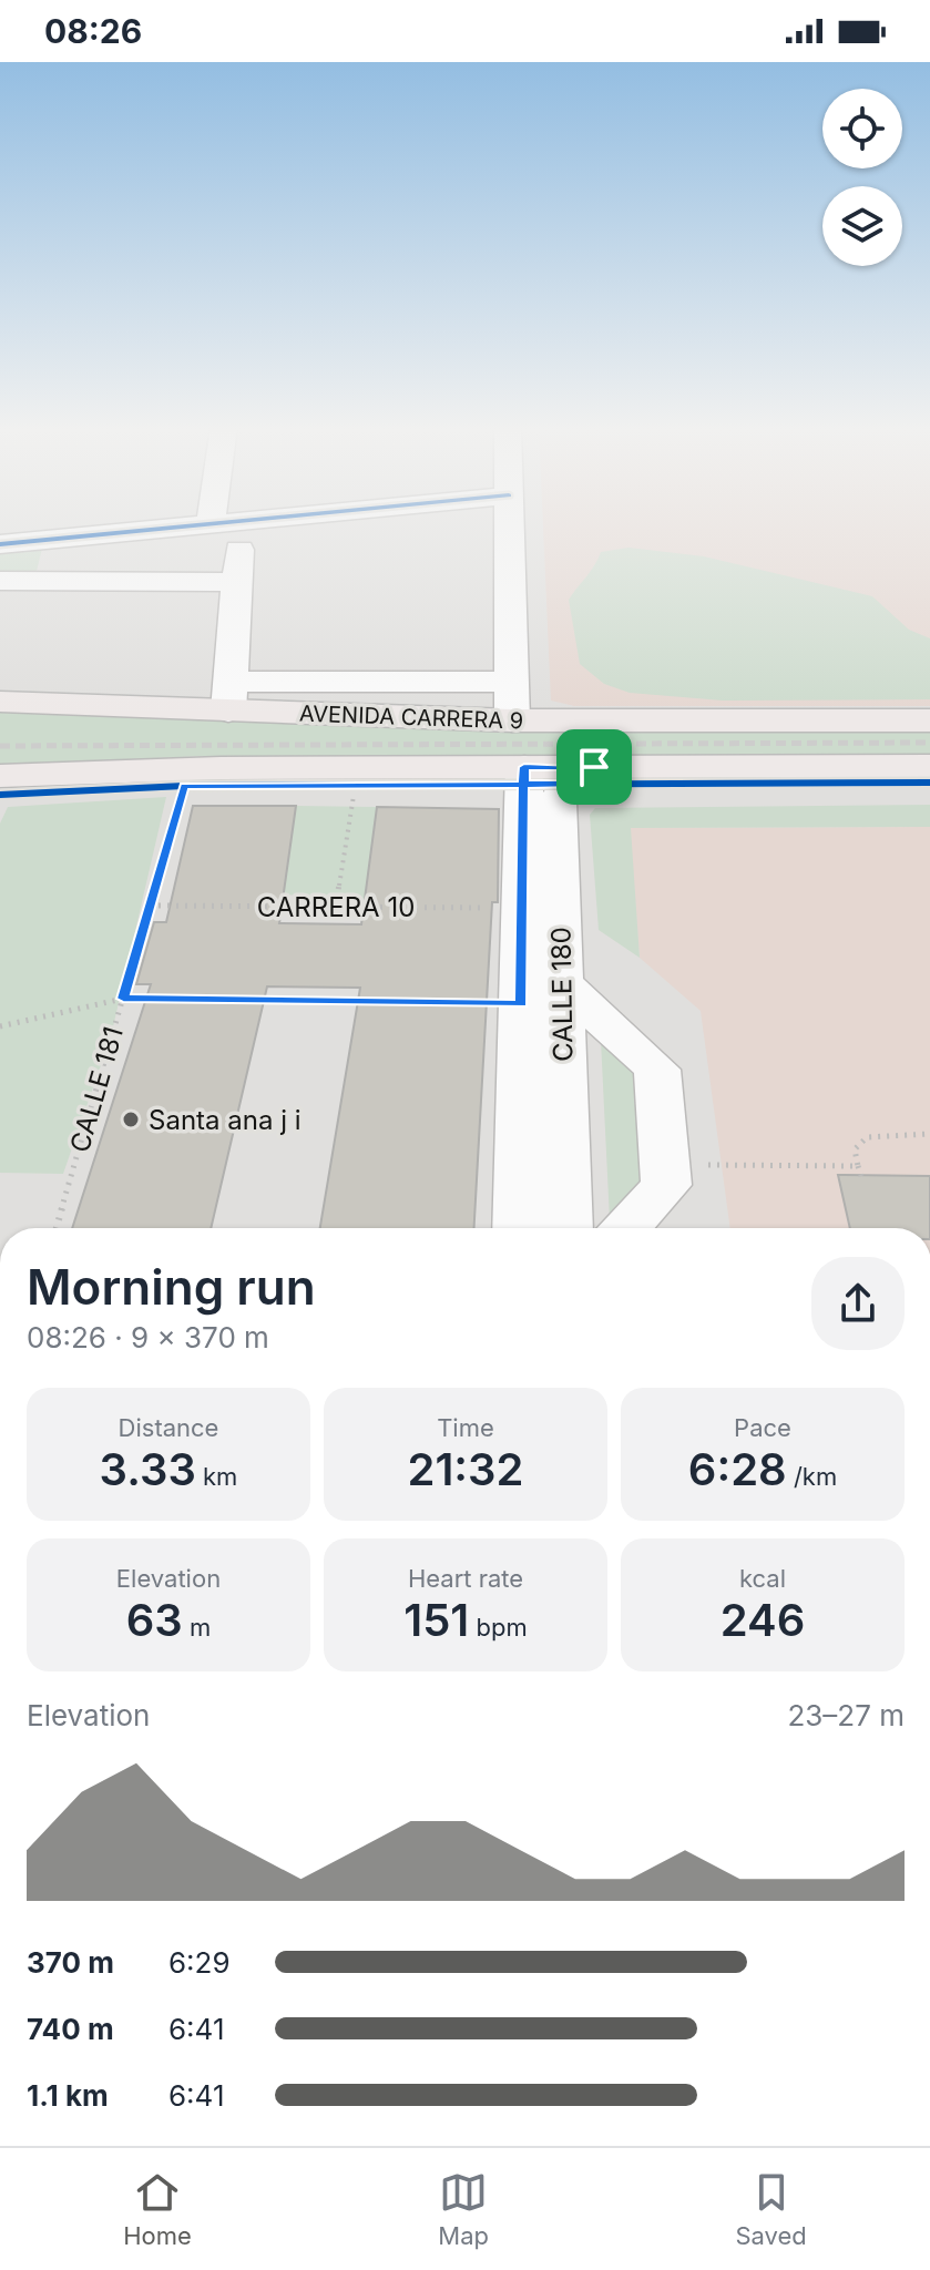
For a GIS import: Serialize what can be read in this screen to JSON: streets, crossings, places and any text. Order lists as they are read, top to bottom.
{
  "streets": {
    "main road": ["AVENIDA CARRERA 9"],
    "street": ["CALLE 180"],
    "path": ["CARRERA 10", "CALLE 181"]
  },
  "crossings": [
    ["AVENIDA CARRERA 9", "CALLE 180"],
    ["CARRERA 10", "CALLE 180"],
    ["CARRERA 10", "CALLE 181"]
  ],
  "places": ["Santa ana j i"],
  "page": {
    "status": "08:26",
    "heading": ["Morning run", "08:26 · 9 × 370 m"],
    "stats": [
      ["Distance", "3.33 km"],
      ["Time", "21:32"],
      ["Pace", "6:28 /km"],
      ["Elevation", "63 m"],
      ["Heart rate", "151 bpm"],
      ["kcal", "246"]
    ],
    "chart": ["Elevation", "23–27 m"],
    "list": [
      {
        "name": "370 m",
        "note": "6:29"
      },
      {
        "name": "740 m",
        "note": "6:41"
      },
      {
        "name": "1.1 km",
        "note": "6:41"
      }
    ],
    "tabs": ["Home", "Map", "Saved"]
  }
}
